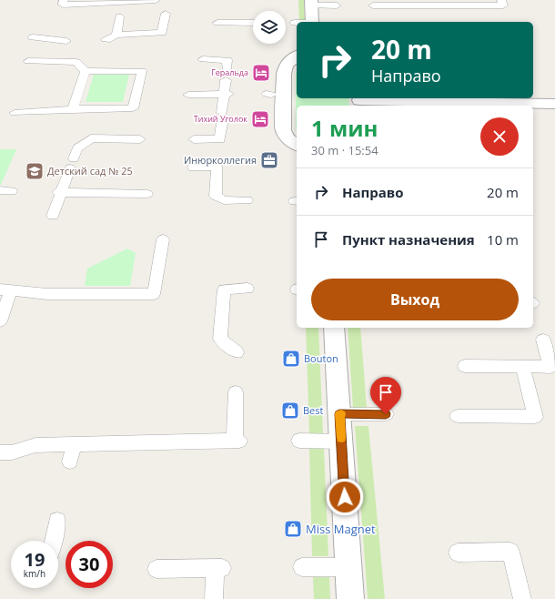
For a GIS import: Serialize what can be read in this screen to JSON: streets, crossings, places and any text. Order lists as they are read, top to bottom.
{
  "places": {
    "hotel": ["Геральда", "Тихий Уголок"],
    "office": ["Инюрколлегия"],
    "school or university": ["Детский сад № 25"],
    "shop": ["Bouton", "Best", "Miss Magnet"]
  },
  "page": {
    "turn": ["20 m", "Направо"],
    "heading": ["1 мин", "30 m · 15:54"],
    "list": [
      {
        "name": "Направо",
        "value": "20 m"
      },
      {
        "name": "Пункт назначения",
        "value": "10 m"
      }
    ],
    "buttons": "Выход",
    "speed": "19 km/h",
    "limit": "30"
  }
}
